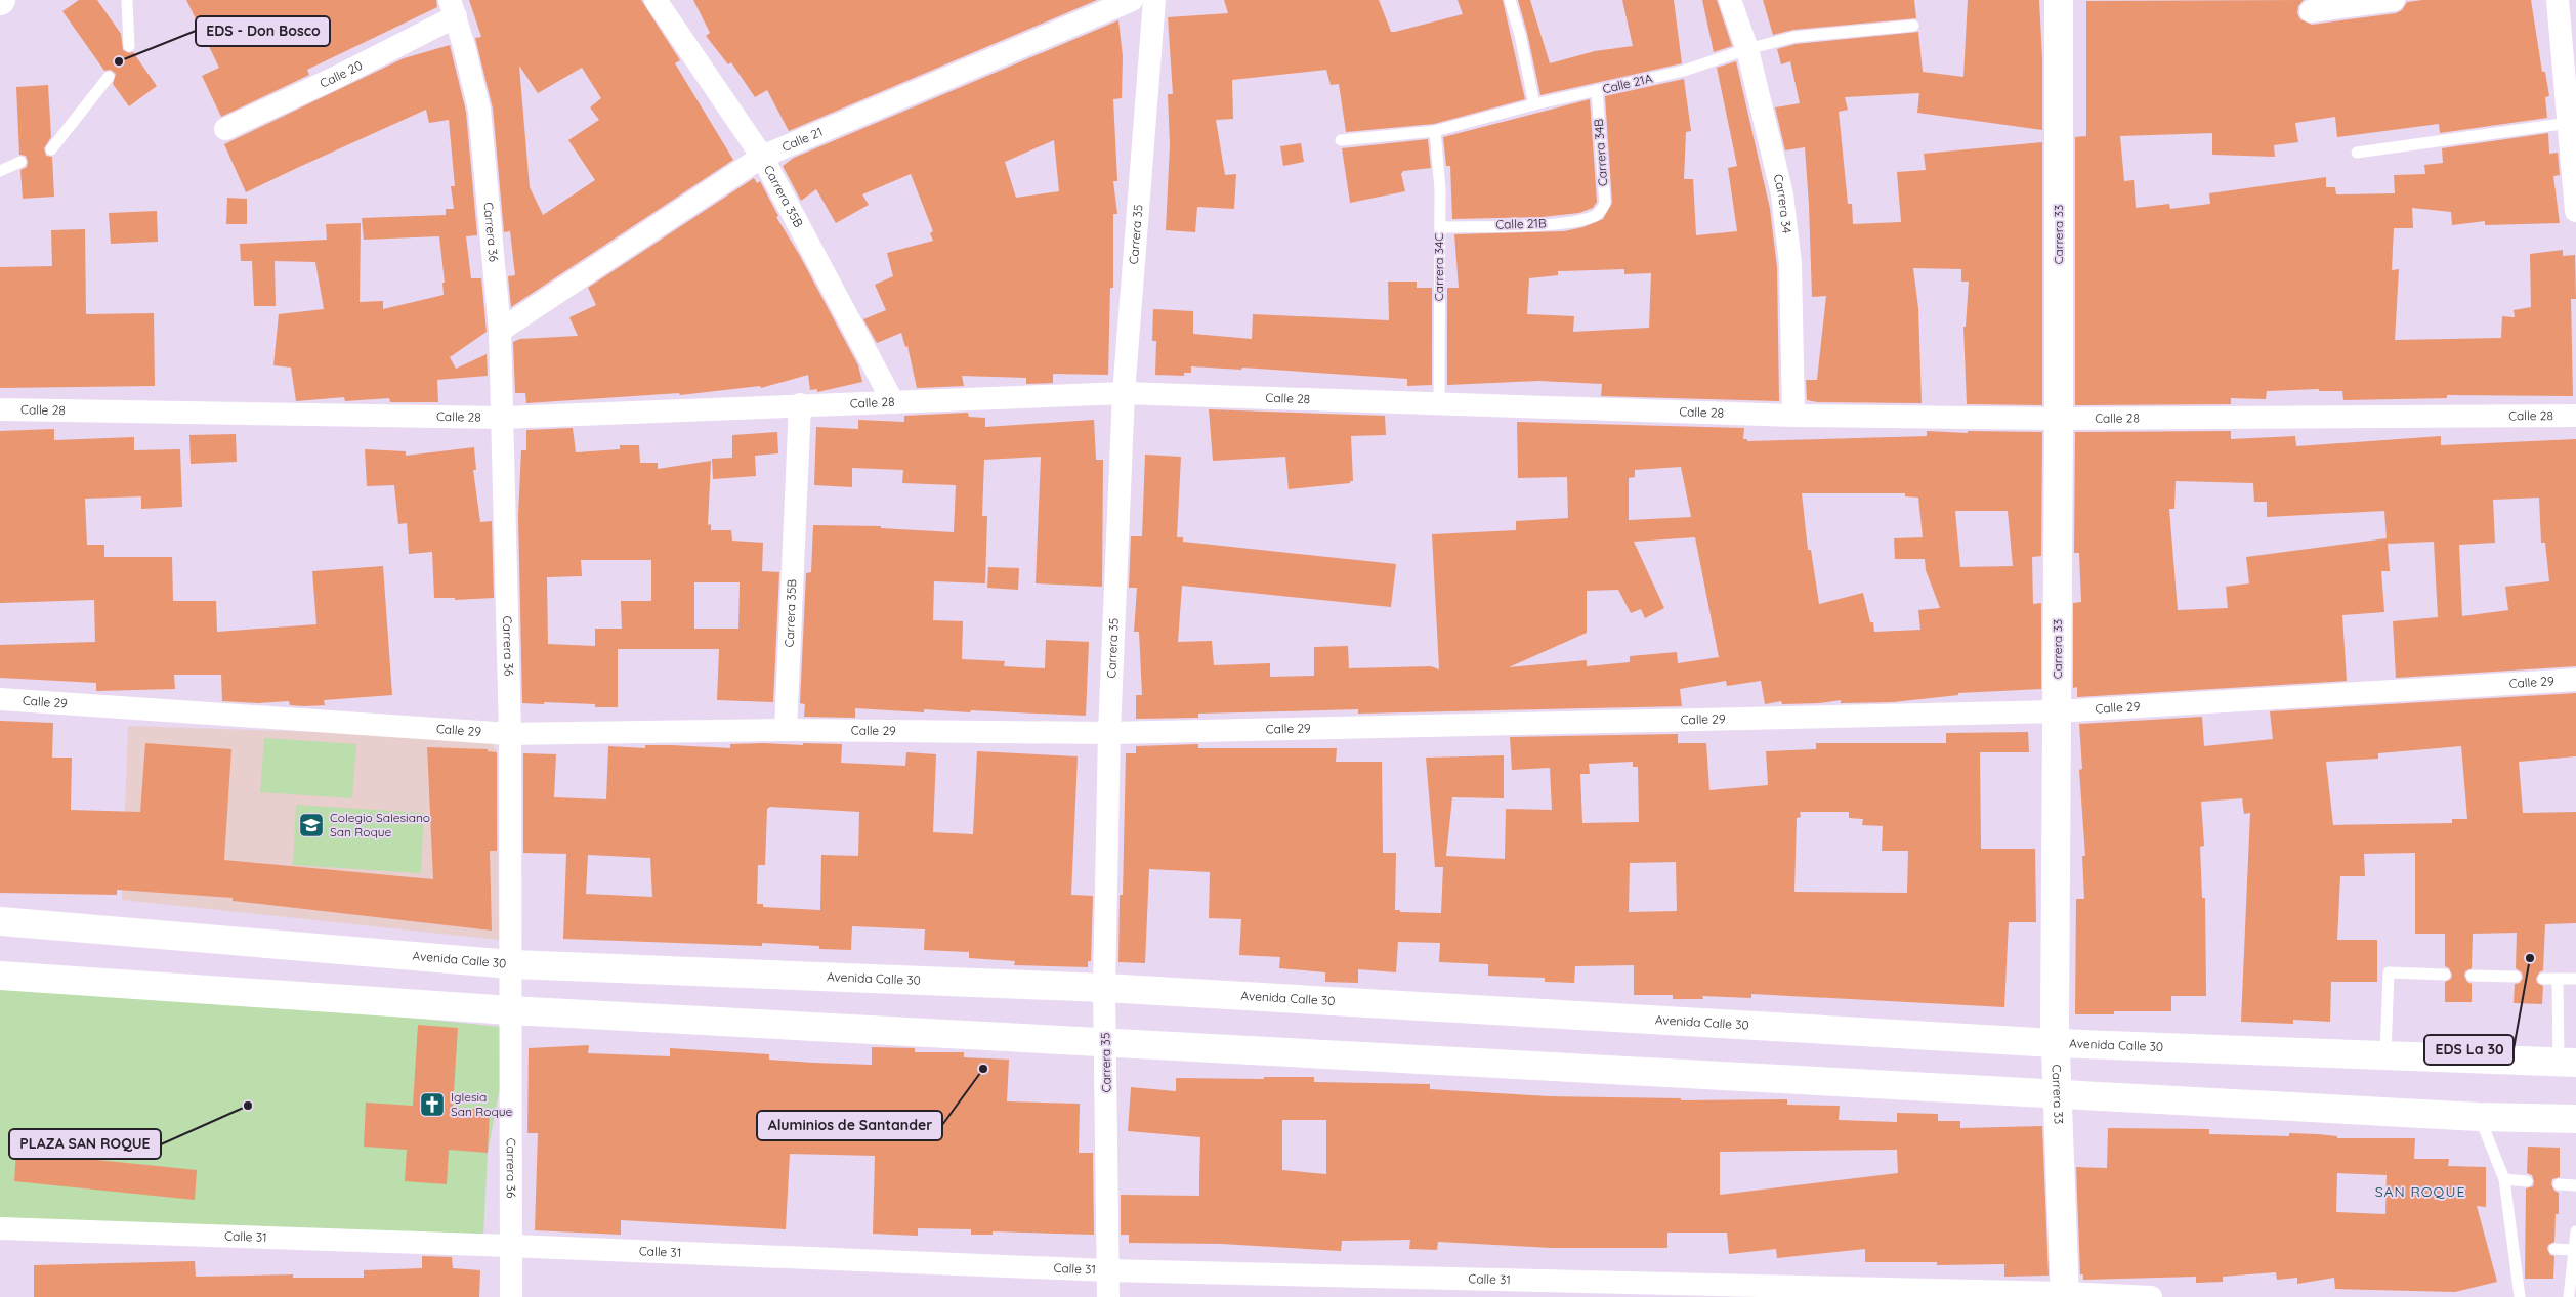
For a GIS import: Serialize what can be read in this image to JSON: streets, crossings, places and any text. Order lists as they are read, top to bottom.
{
  "streets": {
    "main road": ["Carrera 33", "Avenida Calle 30"],
    "street": [
      "Calle 20",
      "Calle 21",
      "Carrera 35B",
      "Carrera 34",
      "Carrera 36",
      "Carrera 35",
      "Calle 28",
      "Calle 29",
      "Calle 31"
    ],
    "lane": [
      "Calle 21A",
      "Carrera 34B",
      "Calle 21B",
      "Carrera 34C"
    ]
  },
  "crossings": [
    ["Calle 20", "Carrera 36"],
    ["Calle 21A", "Carrera 34B"],
    ["Calle 21A", "Carrera 34"],
    ["Calle 21A", "Carrera 34C"],
    ["Calle 21", "Carrera 35B"],
    ["Calle 21", "Carrera 36"],
    ["Carrera 34B", "Calle 21B"],
    ["Carrera 35B", "Calle 28"],
    ["Carrera 35B", "Calle 29"],
    ["Carrera 34", "Calle 28"],
    ["Calle 21B", "Carrera 34C"],
    ["Carrera 36", "Calle 28"],
    ["Carrera 36", "Calle 29"],
    ["Carrera 36", "Avenida Calle 30"],
    ["Carrera 36", "Calle 31"],
    ["Carrera 35", "Calle 28"],
    ["Carrera 35", "Calle 29"],
    ["Carrera 35", "Avenida Calle 30"],
    ["Carrera 35", "Calle 31"],
    ["Carrera 33", "Calle 28"],
    ["Carrera 33", "Calle 29"],
    ["Carrera 33", "Avenida Calle 30"],
    ["Carrera 33", "Calle 31"],
    ["Carrera 34C", "Calle 28"]
  ],
  "districts": ["SAN ROQUE"],
  "places": {
    "other": [
      "EDS - Don Bosco",
      "EDS La 30",
      "Aluminios de Santander",
      "PLAZA SAN ROQUE"
    ],
    "school or university": ["Colegio Salesiano San Roque"],
    "church": ["Iglesia San Roque"]
  }
}
